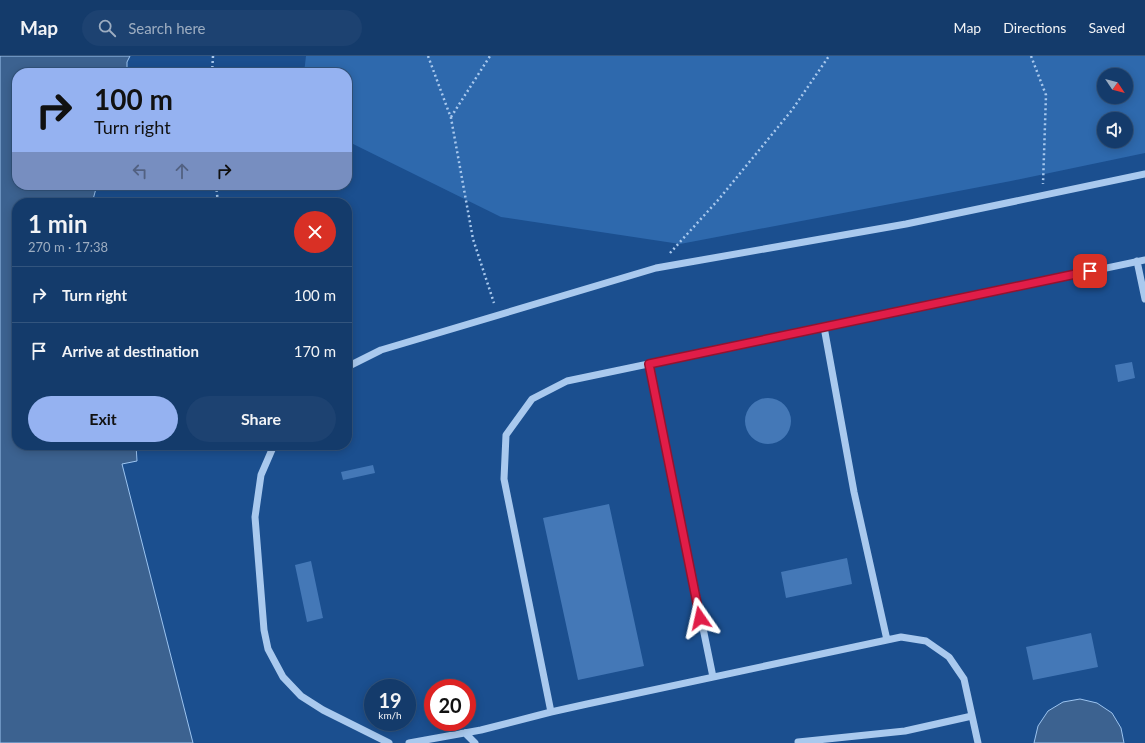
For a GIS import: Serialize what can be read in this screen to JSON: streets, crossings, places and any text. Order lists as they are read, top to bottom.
{
  "north": "bottom right",
  "page": {
    "header": "Map",
    "search": "Search here",
    "nav": ["Map", "Directions", "Saved"],
    "turn": ["100 m", "Turn right"],
    "heading": ["1 min", "270 m · 17:38"],
    "list": [
      {
        "name": "Turn right",
        "value": "100 m"
      },
      {
        "name": "Arrive at destination",
        "value": "170 m"
      }
    ],
    "buttons": ["Exit", "Share"],
    "speed": "19 km/h",
    "limit": "20"
  }
}
